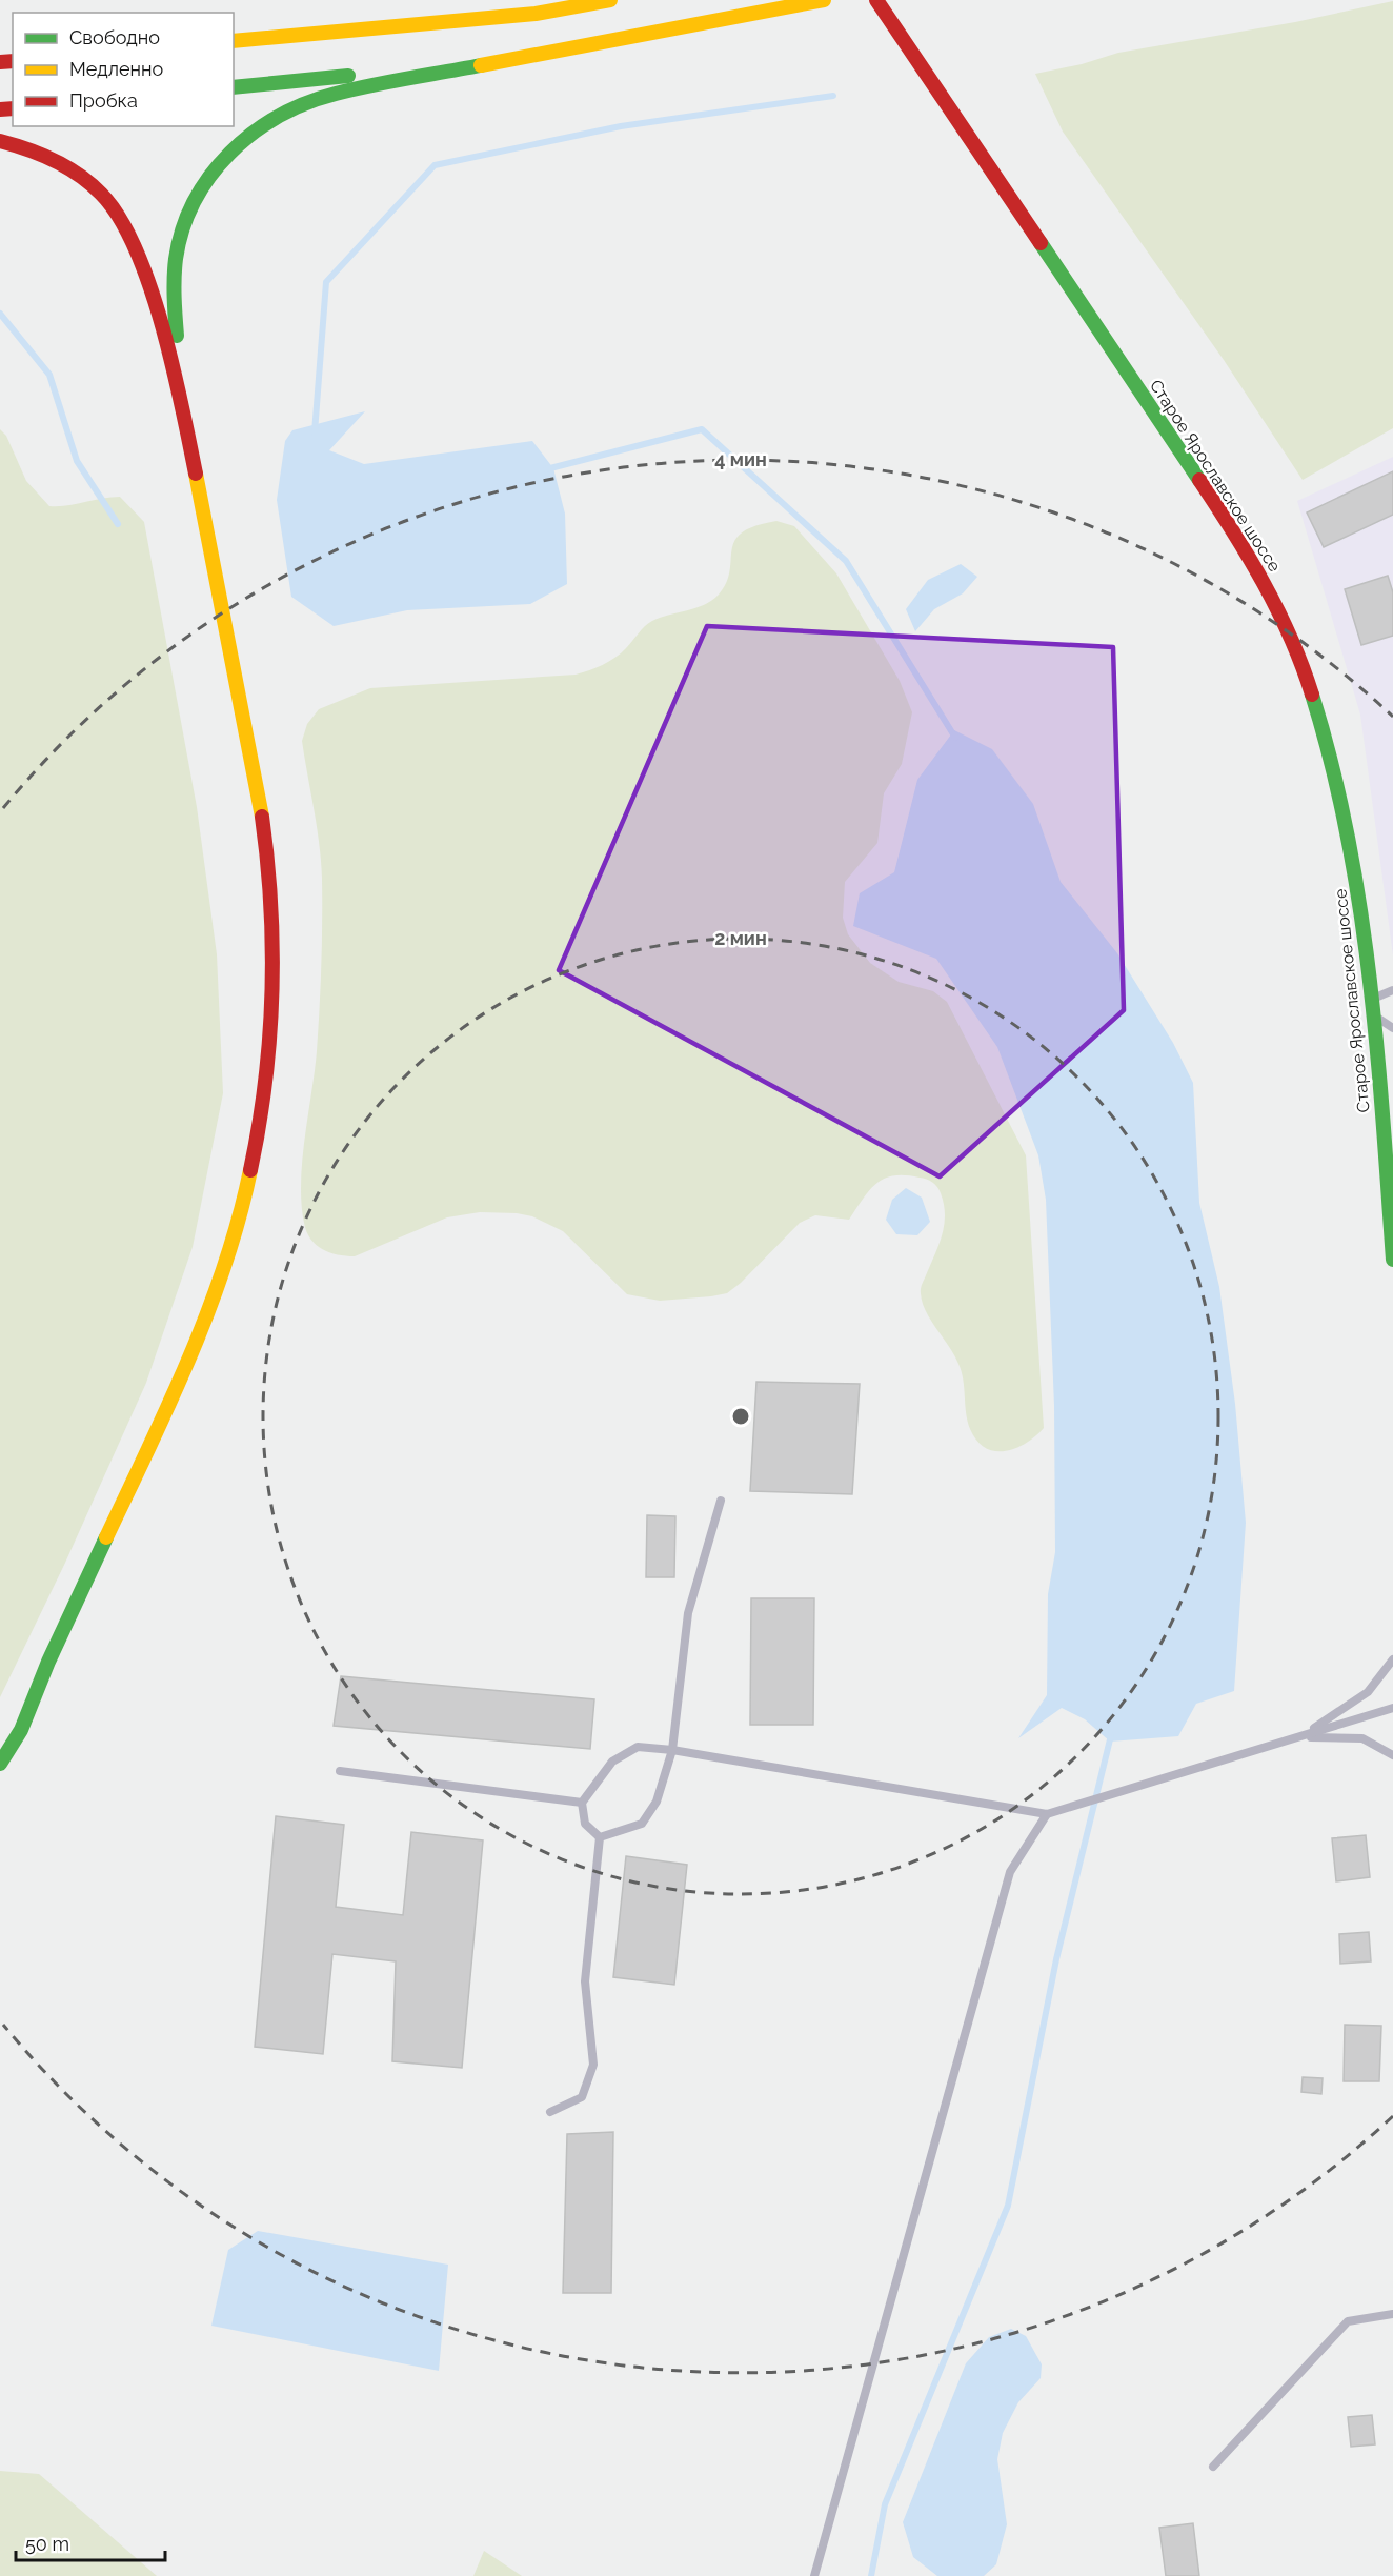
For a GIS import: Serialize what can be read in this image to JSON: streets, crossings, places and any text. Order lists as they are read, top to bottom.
{
  "streets": {
    "main road": ["Старое Ярославское шоссе"]
  },
  "legend": ["Свободно", "Медленно", "Пробка"],
  "scale_bar": "50 m",
  "rings": ["4 мин", "2 мин"]
}
